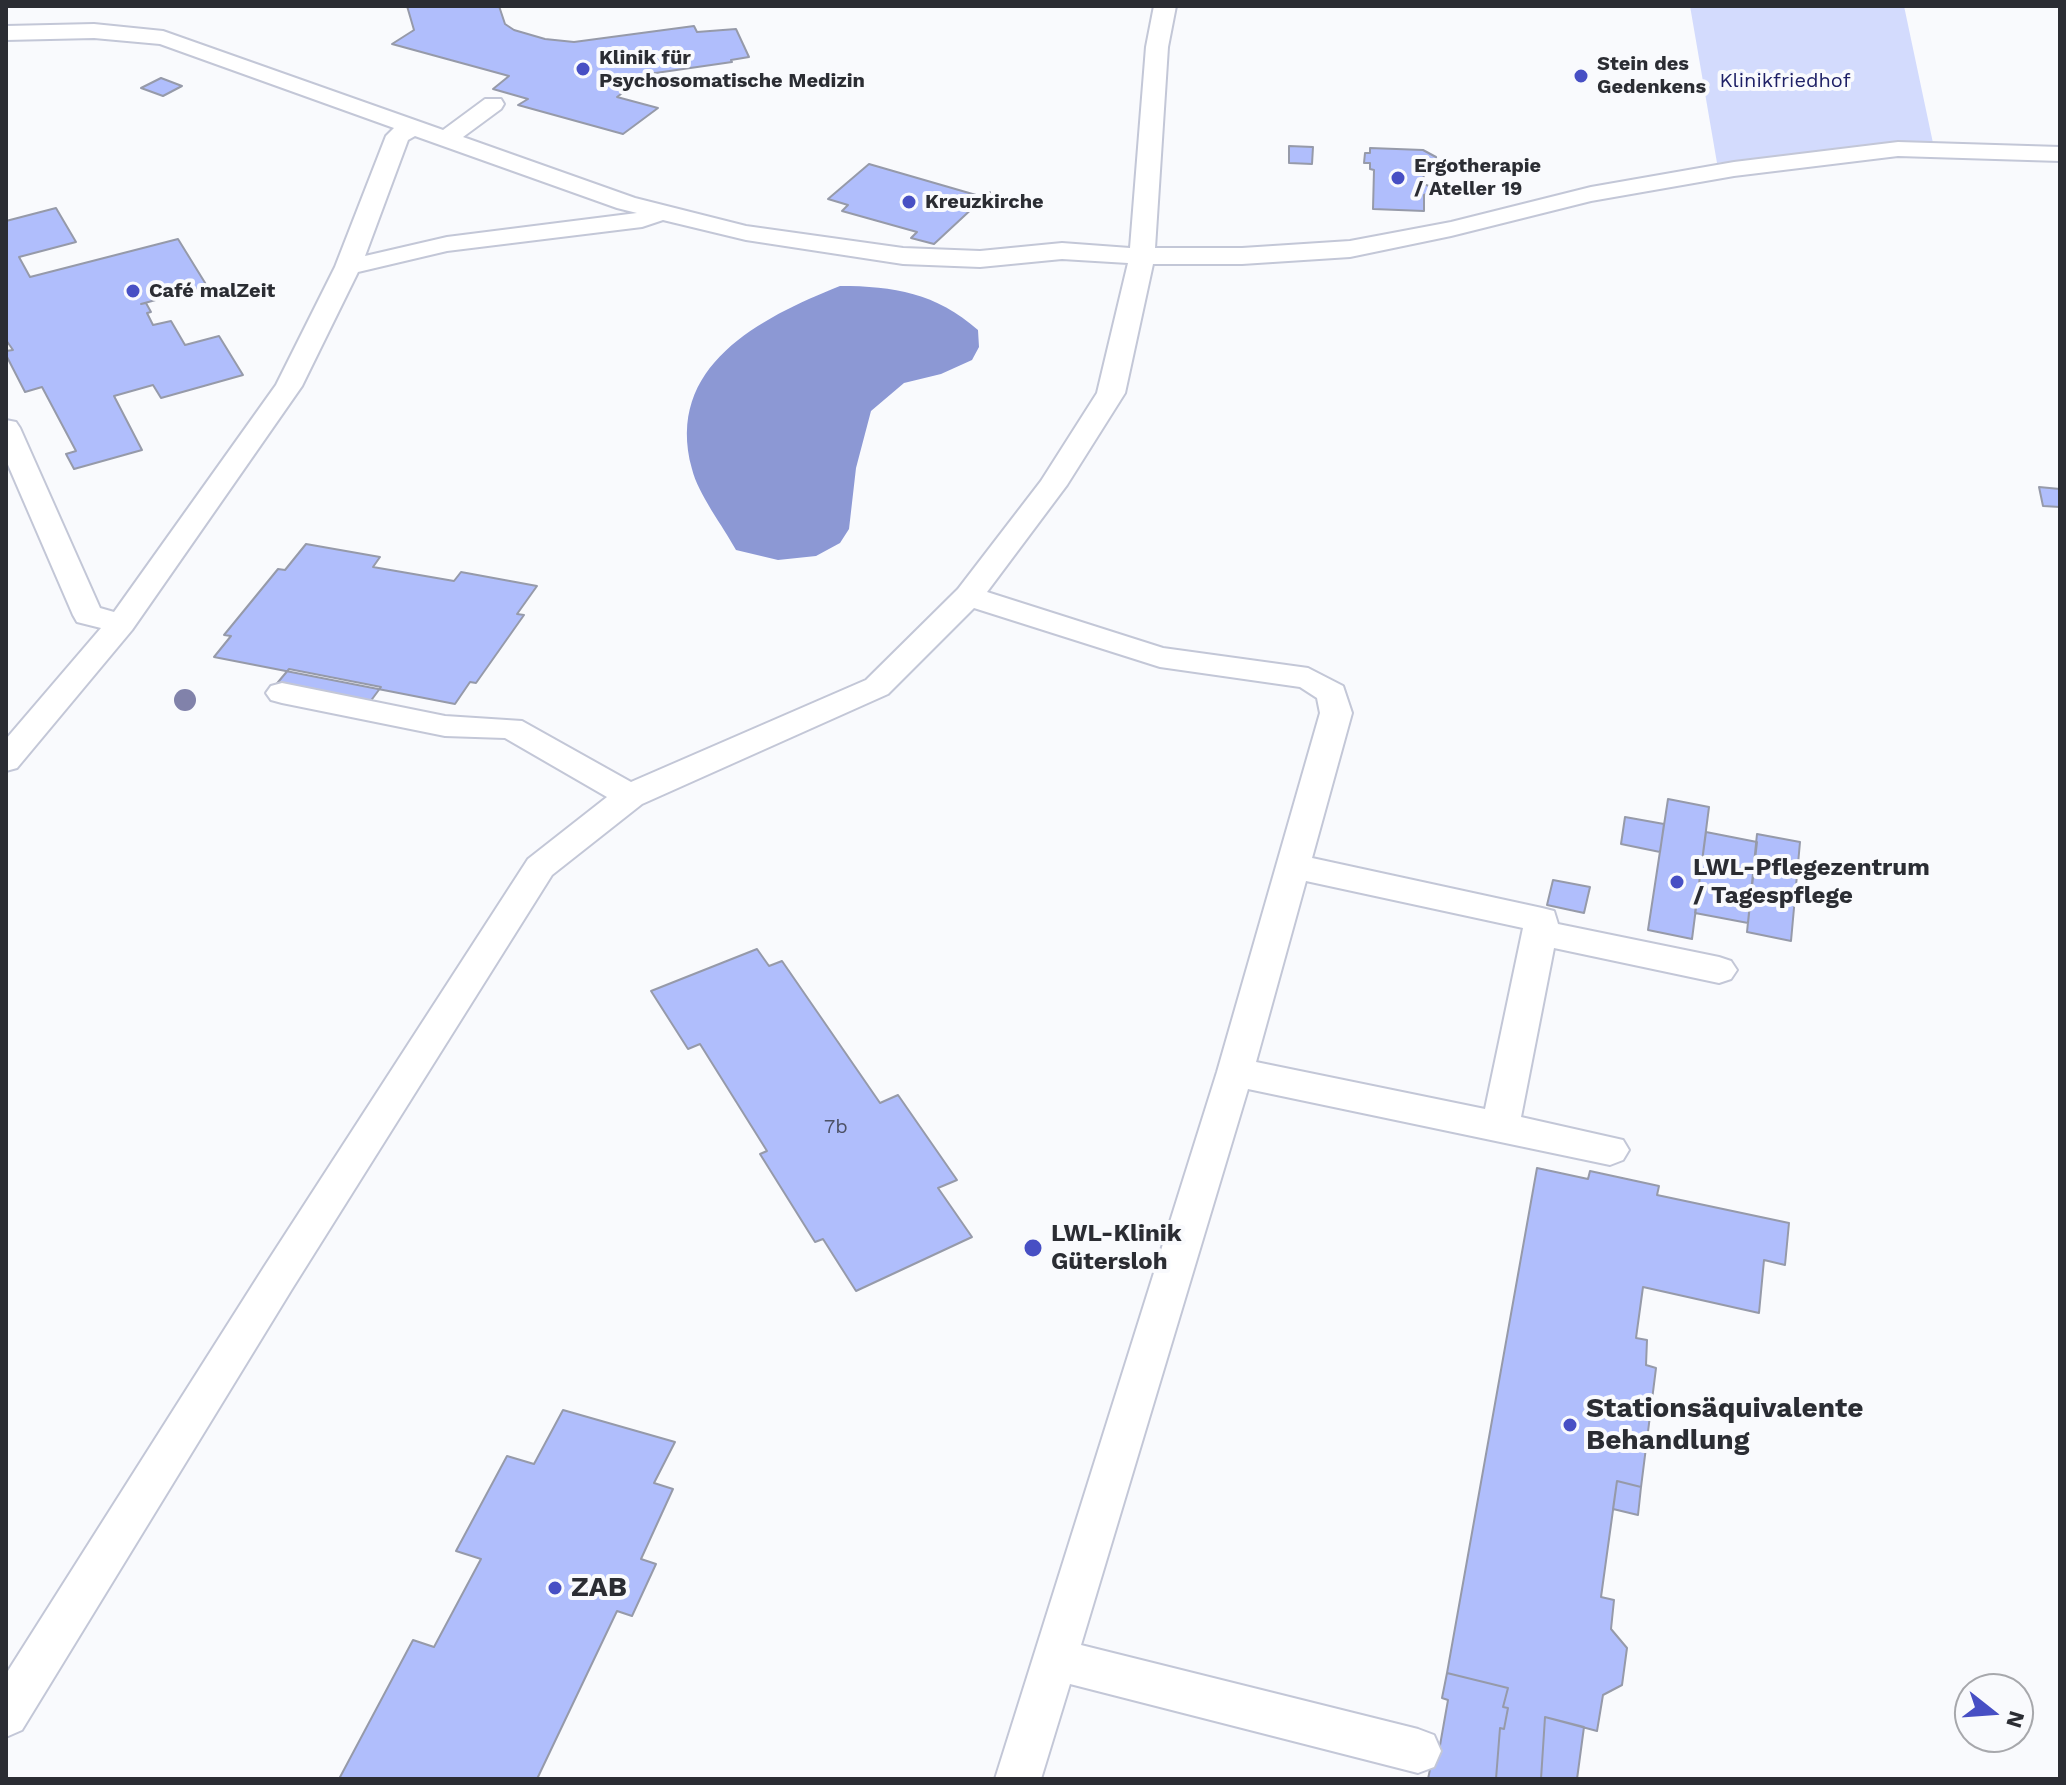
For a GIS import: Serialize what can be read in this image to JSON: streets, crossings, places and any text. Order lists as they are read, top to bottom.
{
  "parks": ["Klinikfriedhof"],
  "places": [
    "Klinik für Psychosomatische Medizin",
    "Stein des Gedenkens",
    "Ergotherapie / Ateller 19",
    "Kreuzkirche",
    "Café malZeit",
    "LWL-Pflegezentrum / Tagespflege",
    "LWL-Klinik Gütersloh",
    "Stationsäquivalente Behandlung",
    "ZAB"
  ],
  "house_numbers": ["7b"],
  "north": "right"
}
